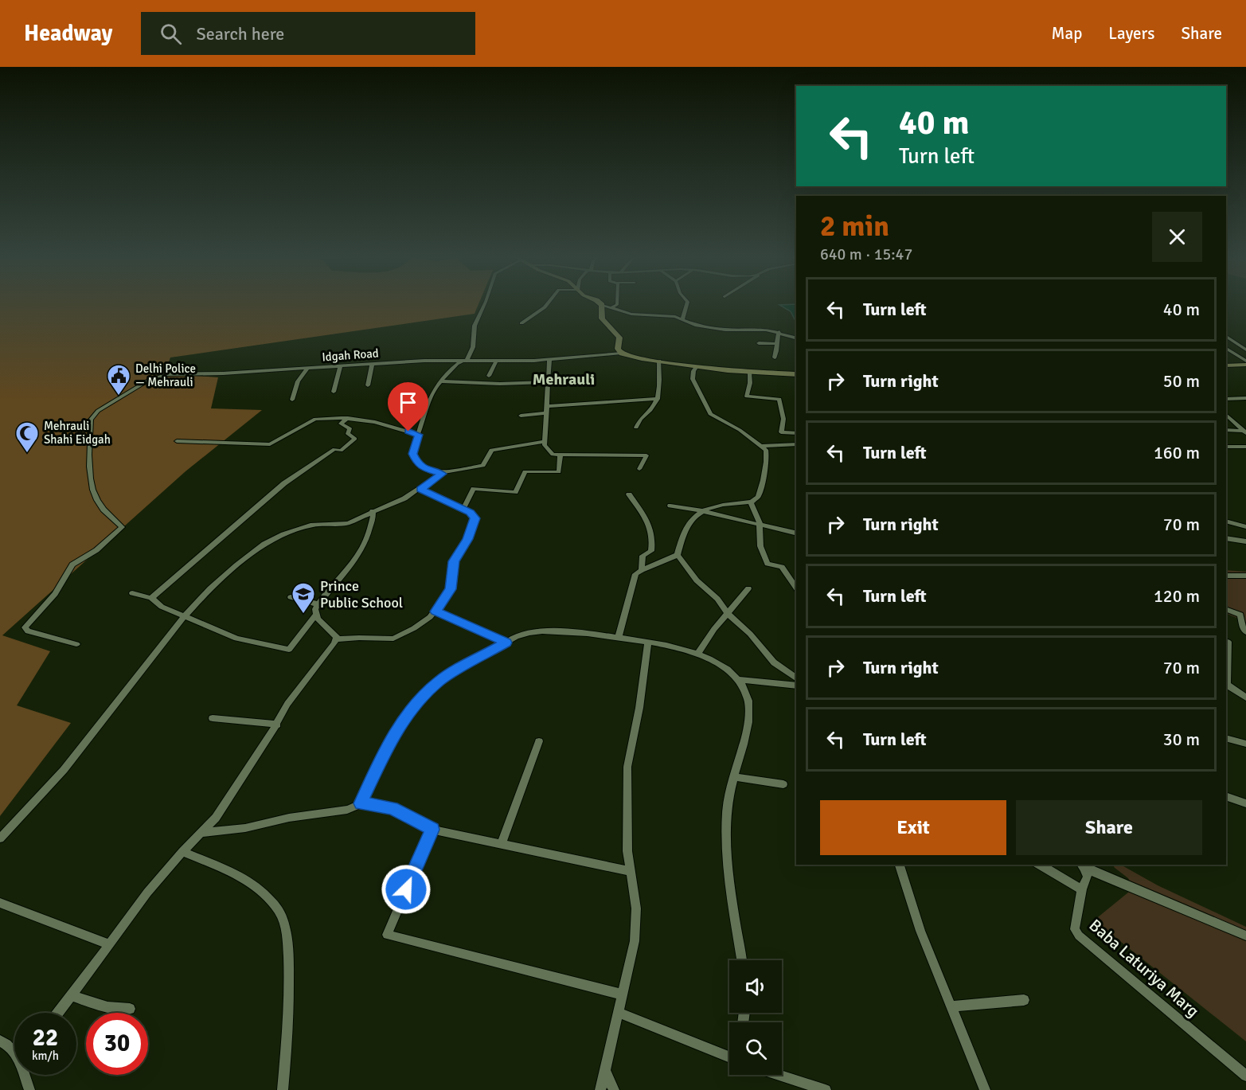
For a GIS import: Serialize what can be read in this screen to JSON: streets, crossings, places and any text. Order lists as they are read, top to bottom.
{
  "streets": {
    "street": ["Idgah Road", "Baba Laturiya Marg"]
  },
  "districts": ["Mehrauli"],
  "places": {
    "public building": ["Delhi Police — Mehrauli"],
    "mosque": ["Mehrauli Shahi Eidgah"],
    "school or university": ["Prince Public School"]
  },
  "page": {
    "header": "Headway",
    "search": "Search here",
    "nav": ["Map", "Layers", "Share"],
    "turn": ["40 m", "Turn left"],
    "heading": ["2 min", "640 m · 15:47"],
    "list": [
      {
        "name": "Turn left",
        "value": "40 m"
      },
      {
        "name": "Turn right",
        "value": "50 m"
      },
      {
        "name": "Turn left",
        "value": "160 m"
      },
      {
        "name": "Turn right",
        "value": "70 m"
      },
      {
        "name": "Turn left",
        "value": "120 m"
      },
      {
        "name": "Turn right",
        "value": "70 m"
      },
      {
        "name": "Turn left",
        "value": "30 m"
      }
    ],
    "buttons": ["Exit", "Share"],
    "speed": "22 km/h",
    "limit": "30"
  }
}
